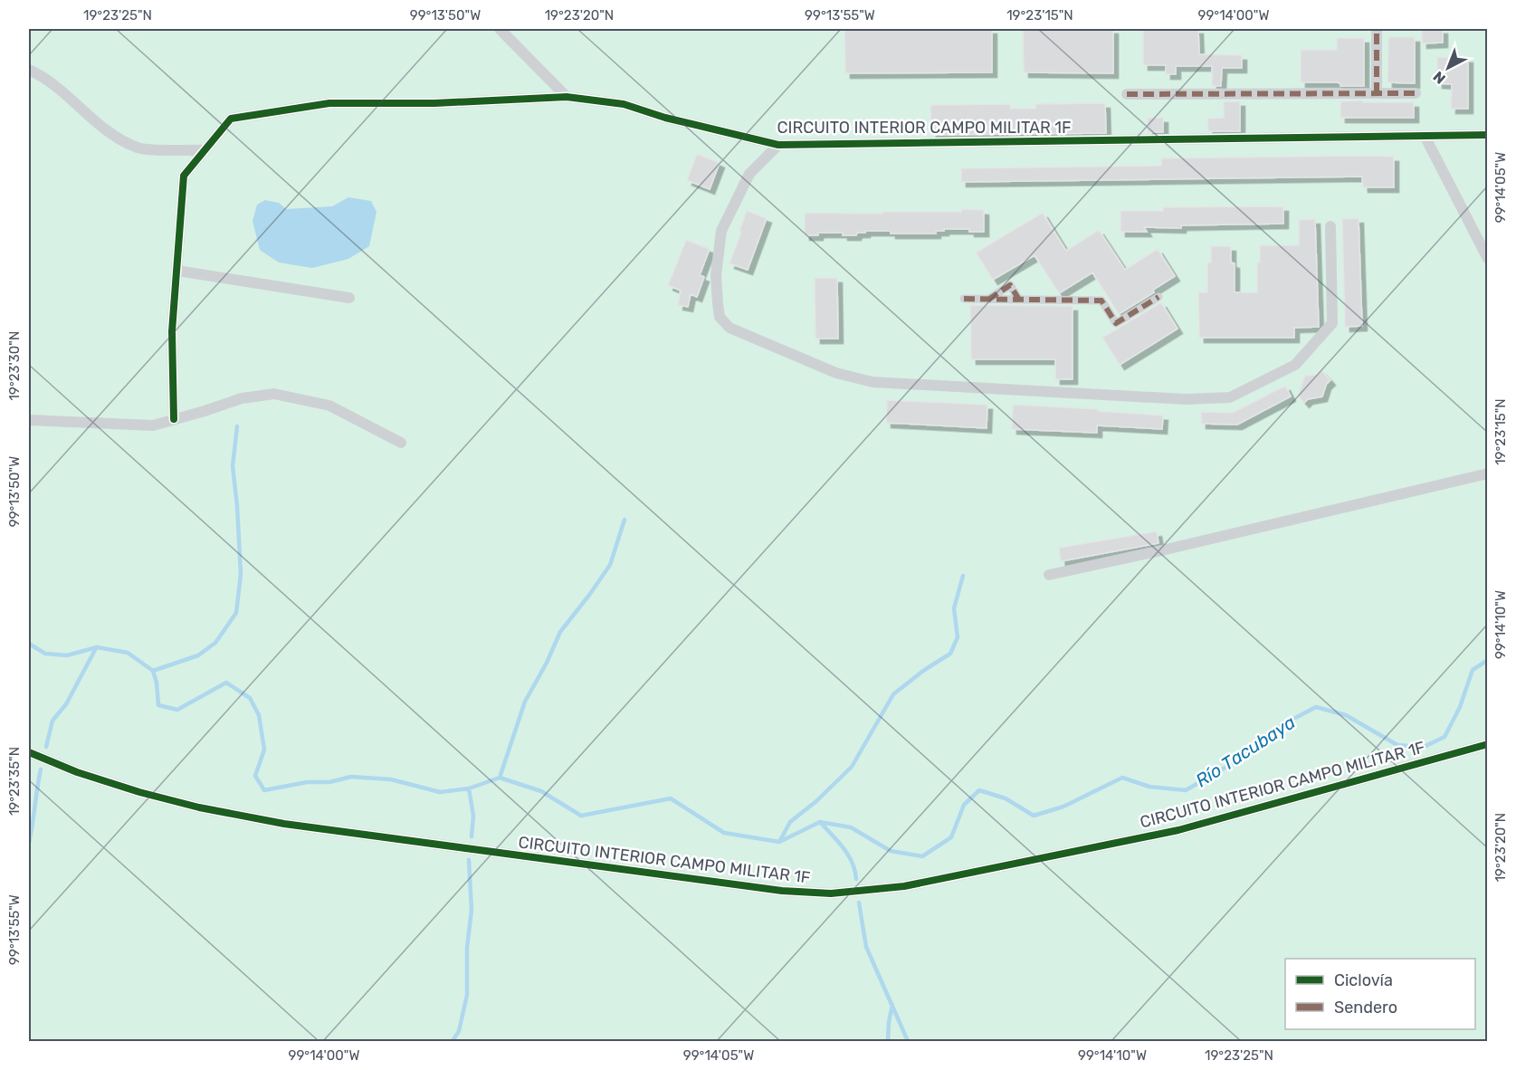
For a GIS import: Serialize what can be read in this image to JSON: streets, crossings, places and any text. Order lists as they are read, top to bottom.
{
  "streets": {
    "street": ["CIRCUITO INTERIOR CAMPO MILITAR 1F"]
  },
  "water": ["Río Tacubaya"],
  "legend": ["Ciclovía", "Sendero"],
  "north": "bottom left",
  "coordinates": [
    "19°23'25\"N",
    "99°13'50\"W",
    "19°23'20\"N",
    "99°13'55\"W",
    "19°23'15\"N",
    "99°14'00\"W",
    "99°14'05\"W",
    "19°23'30\"N",
    "99°14'10\"W",
    "19°23'35\"N"
  ]
}
